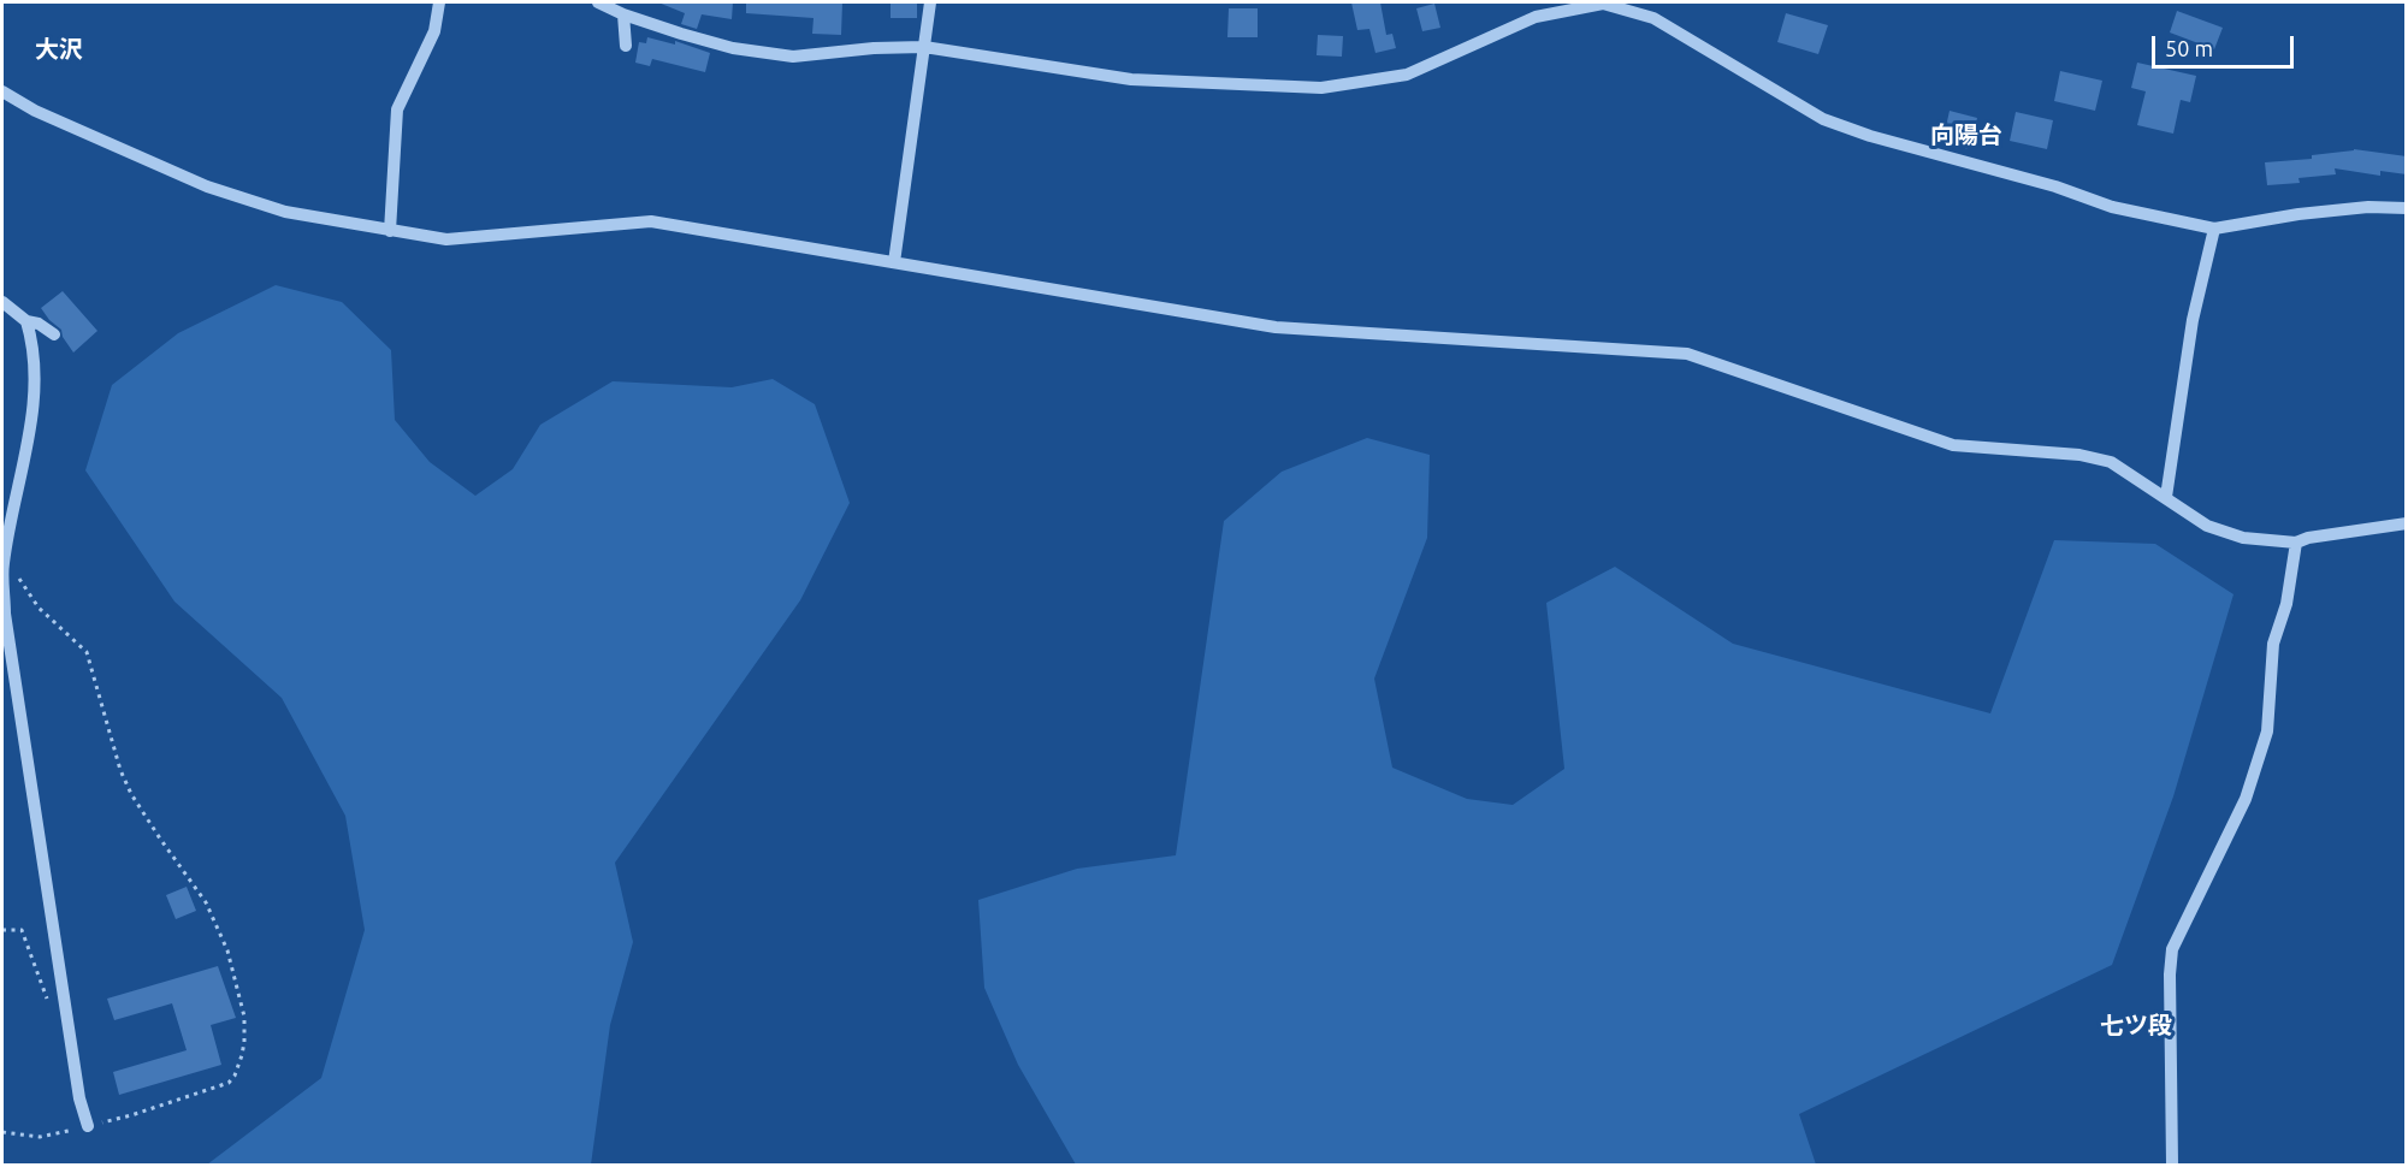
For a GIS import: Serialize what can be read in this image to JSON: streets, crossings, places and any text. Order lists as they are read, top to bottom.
{
  "districts": ["大沢", "向陽台", "七ツ段"],
  "scale_bar": "50 m"
}
